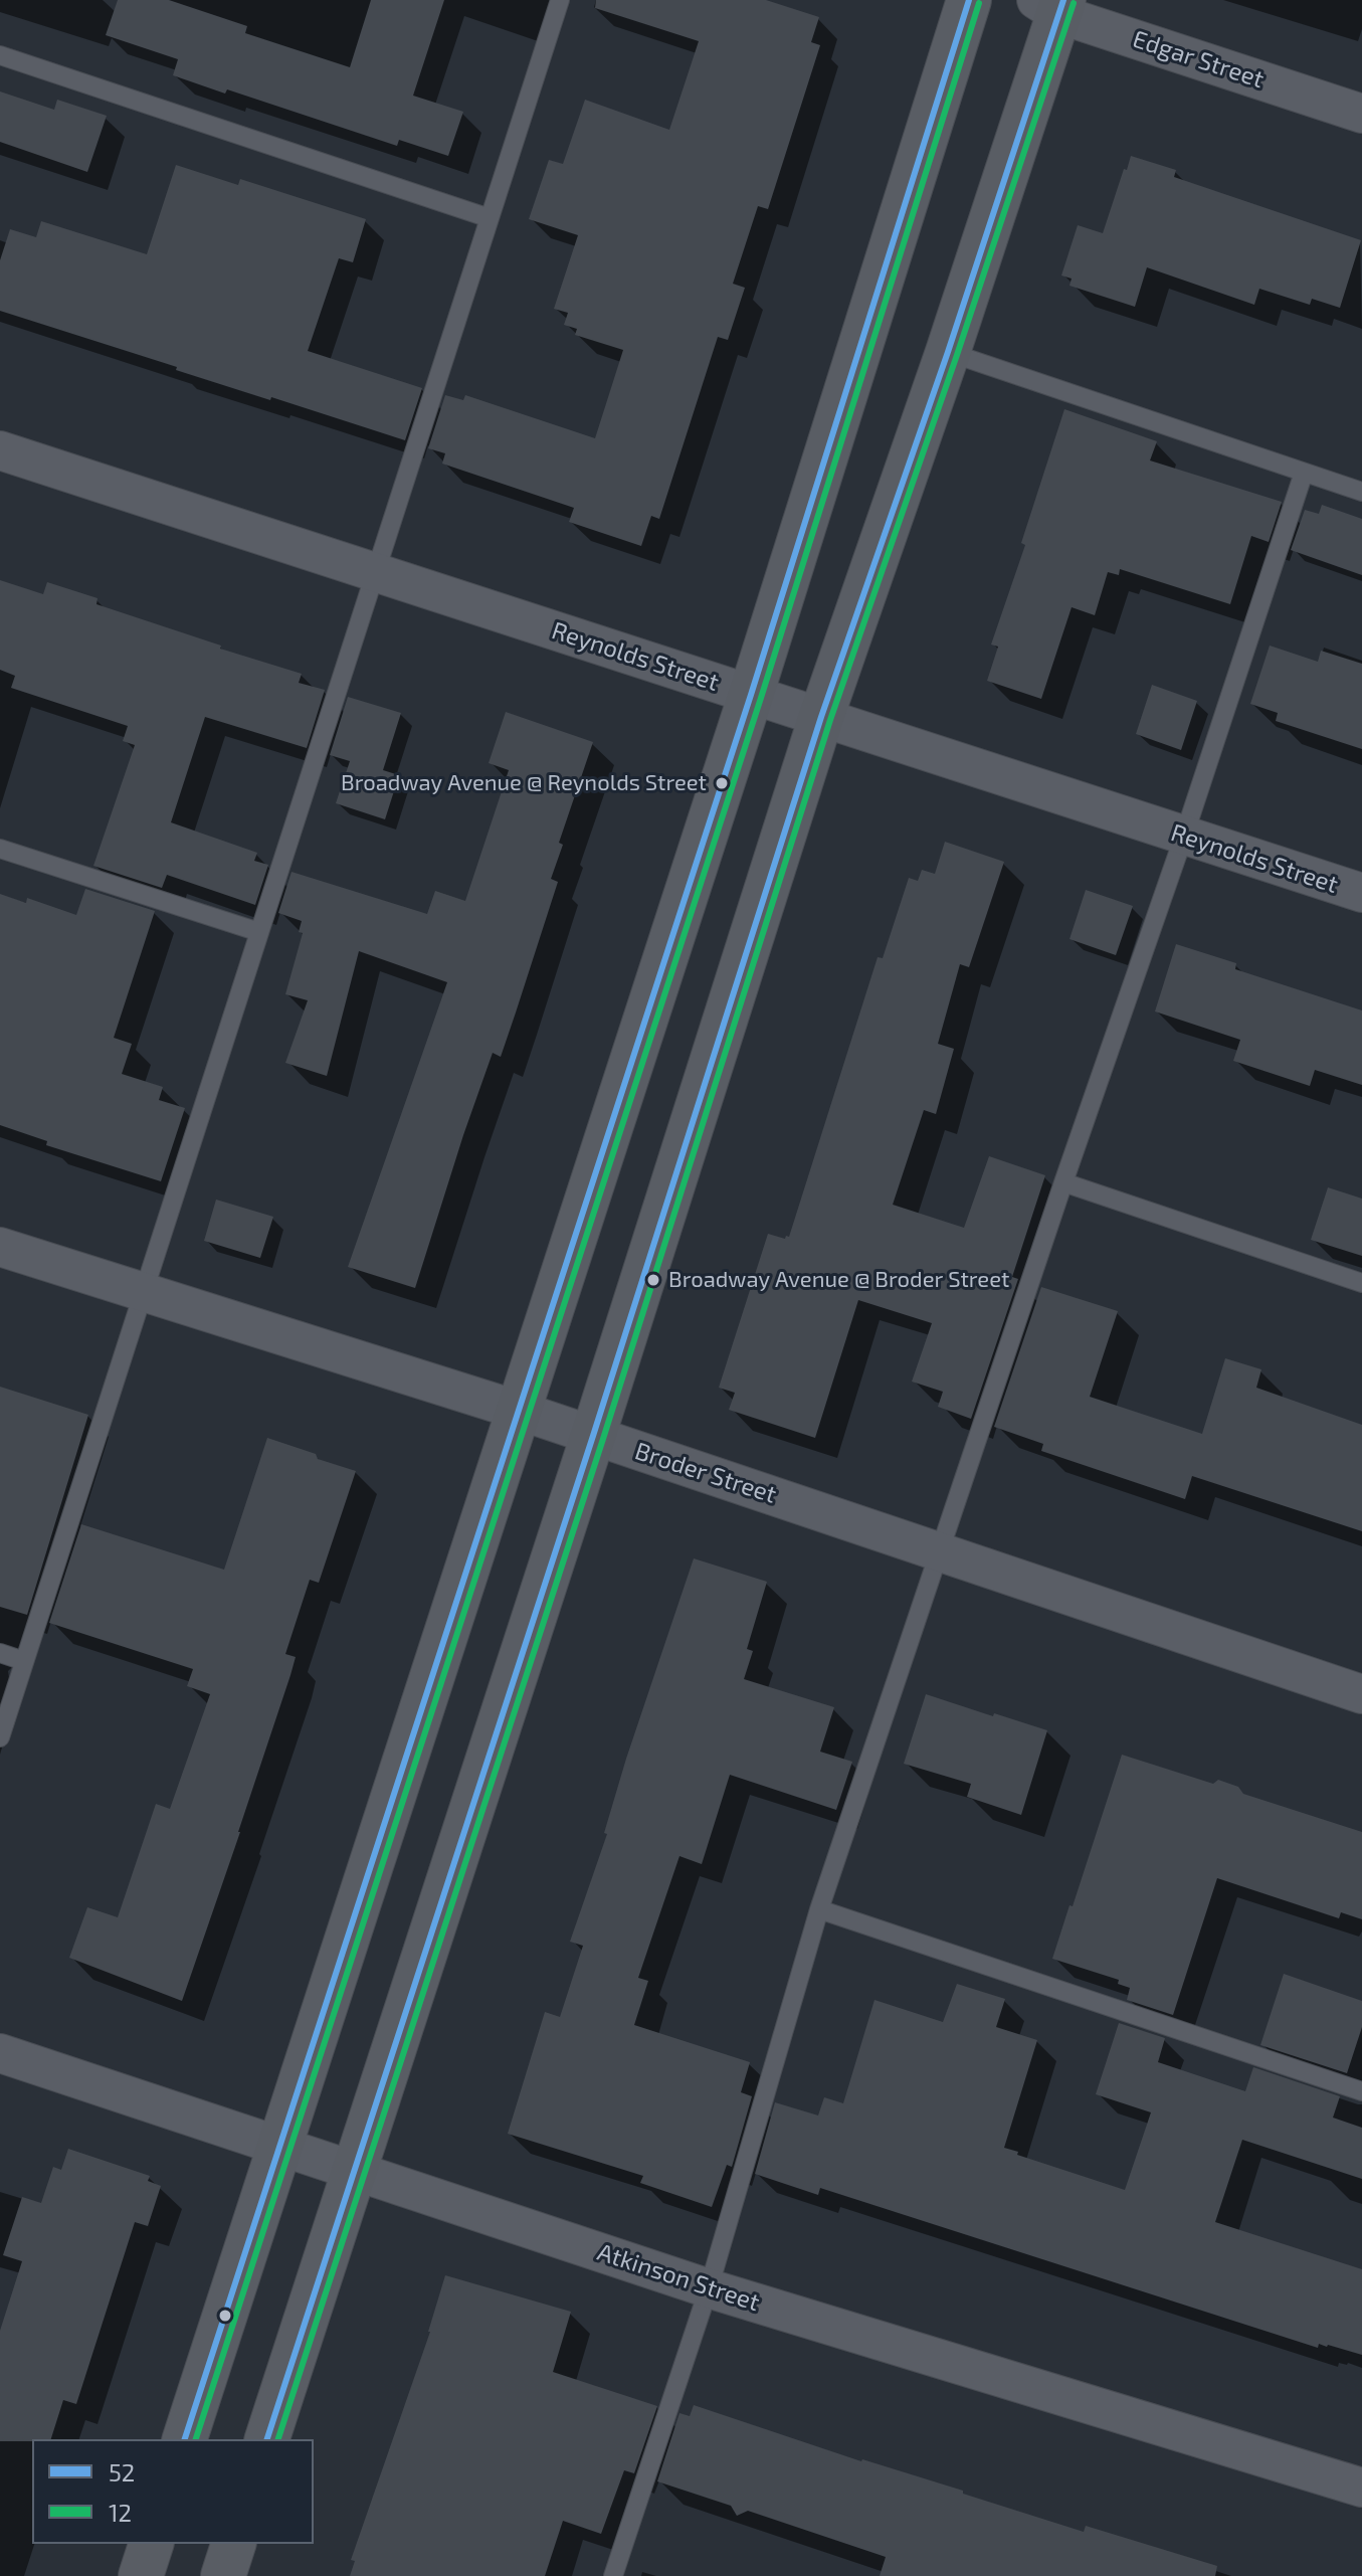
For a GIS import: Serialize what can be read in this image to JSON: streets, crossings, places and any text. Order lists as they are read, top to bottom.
{
  "streets": {
    "street": [
      "Edgar Street",
      "Reynolds Street",
      "Broder Street",
      "Atkinson Street"
    ]
  },
  "places": ["Broadway Avenue @ Reynolds Street", "Broadway Avenue @ Broder Street"],
  "lines": ["transit line 52", "transit line 12"],
  "legend": ["52", "12"]
}
